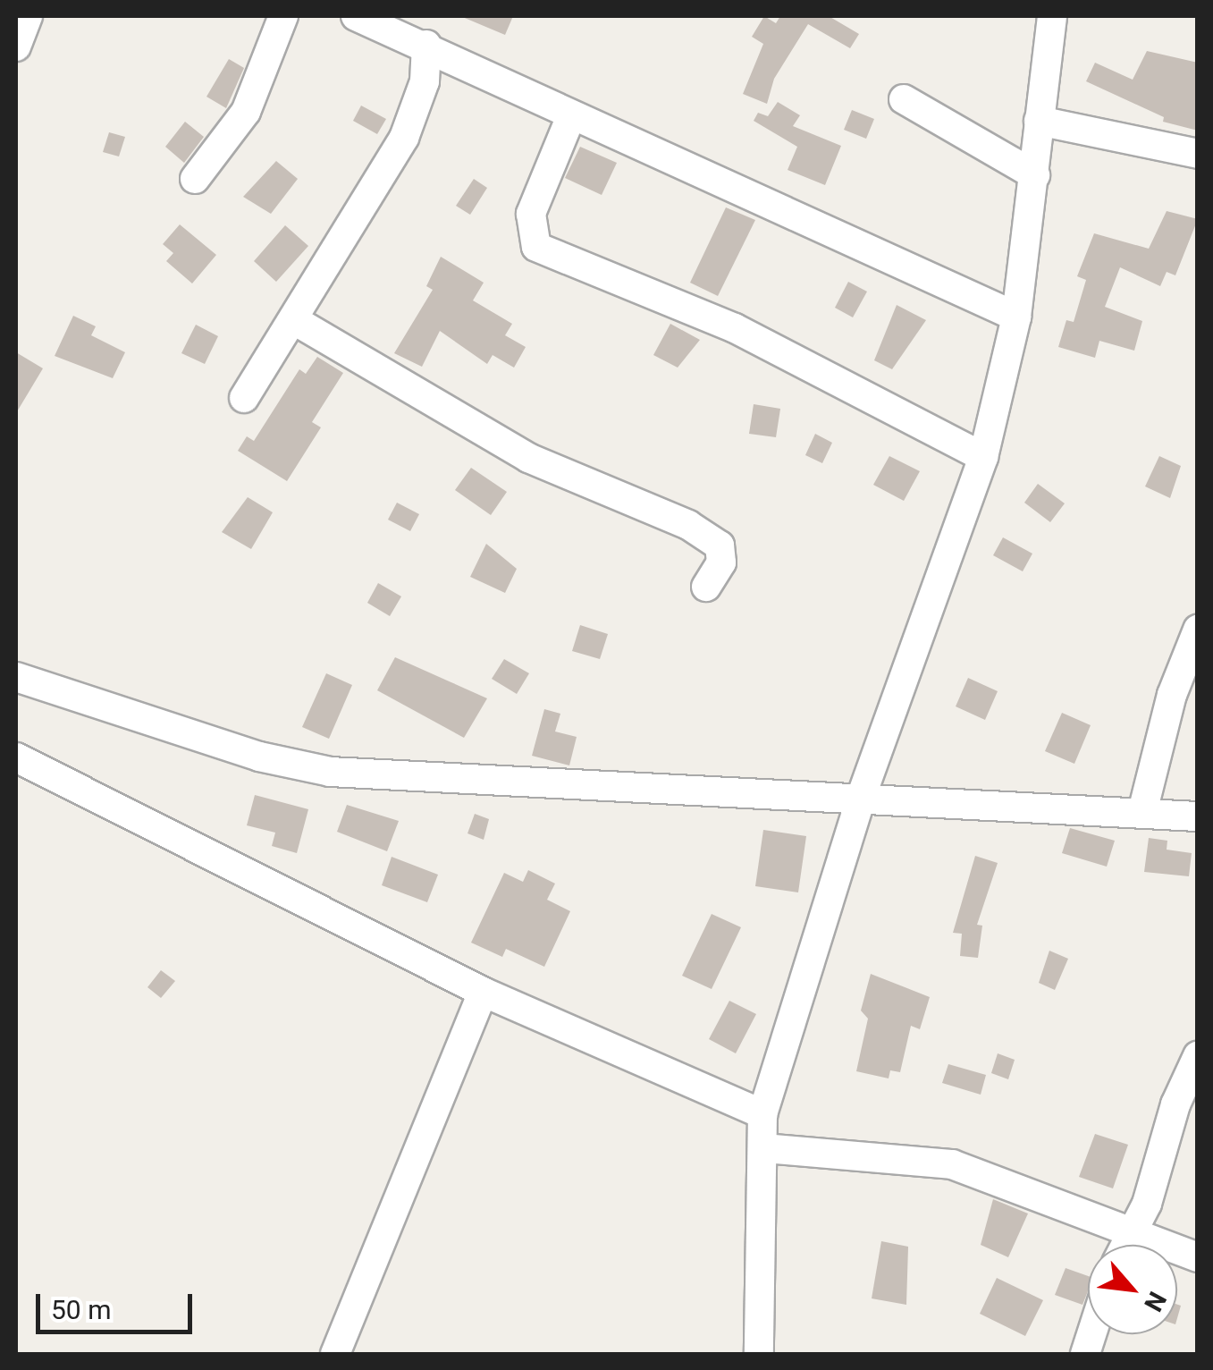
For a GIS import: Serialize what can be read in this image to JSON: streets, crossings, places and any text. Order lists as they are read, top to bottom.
{
  "scale_bar": "50 m",
  "north": "bottom right"
}
